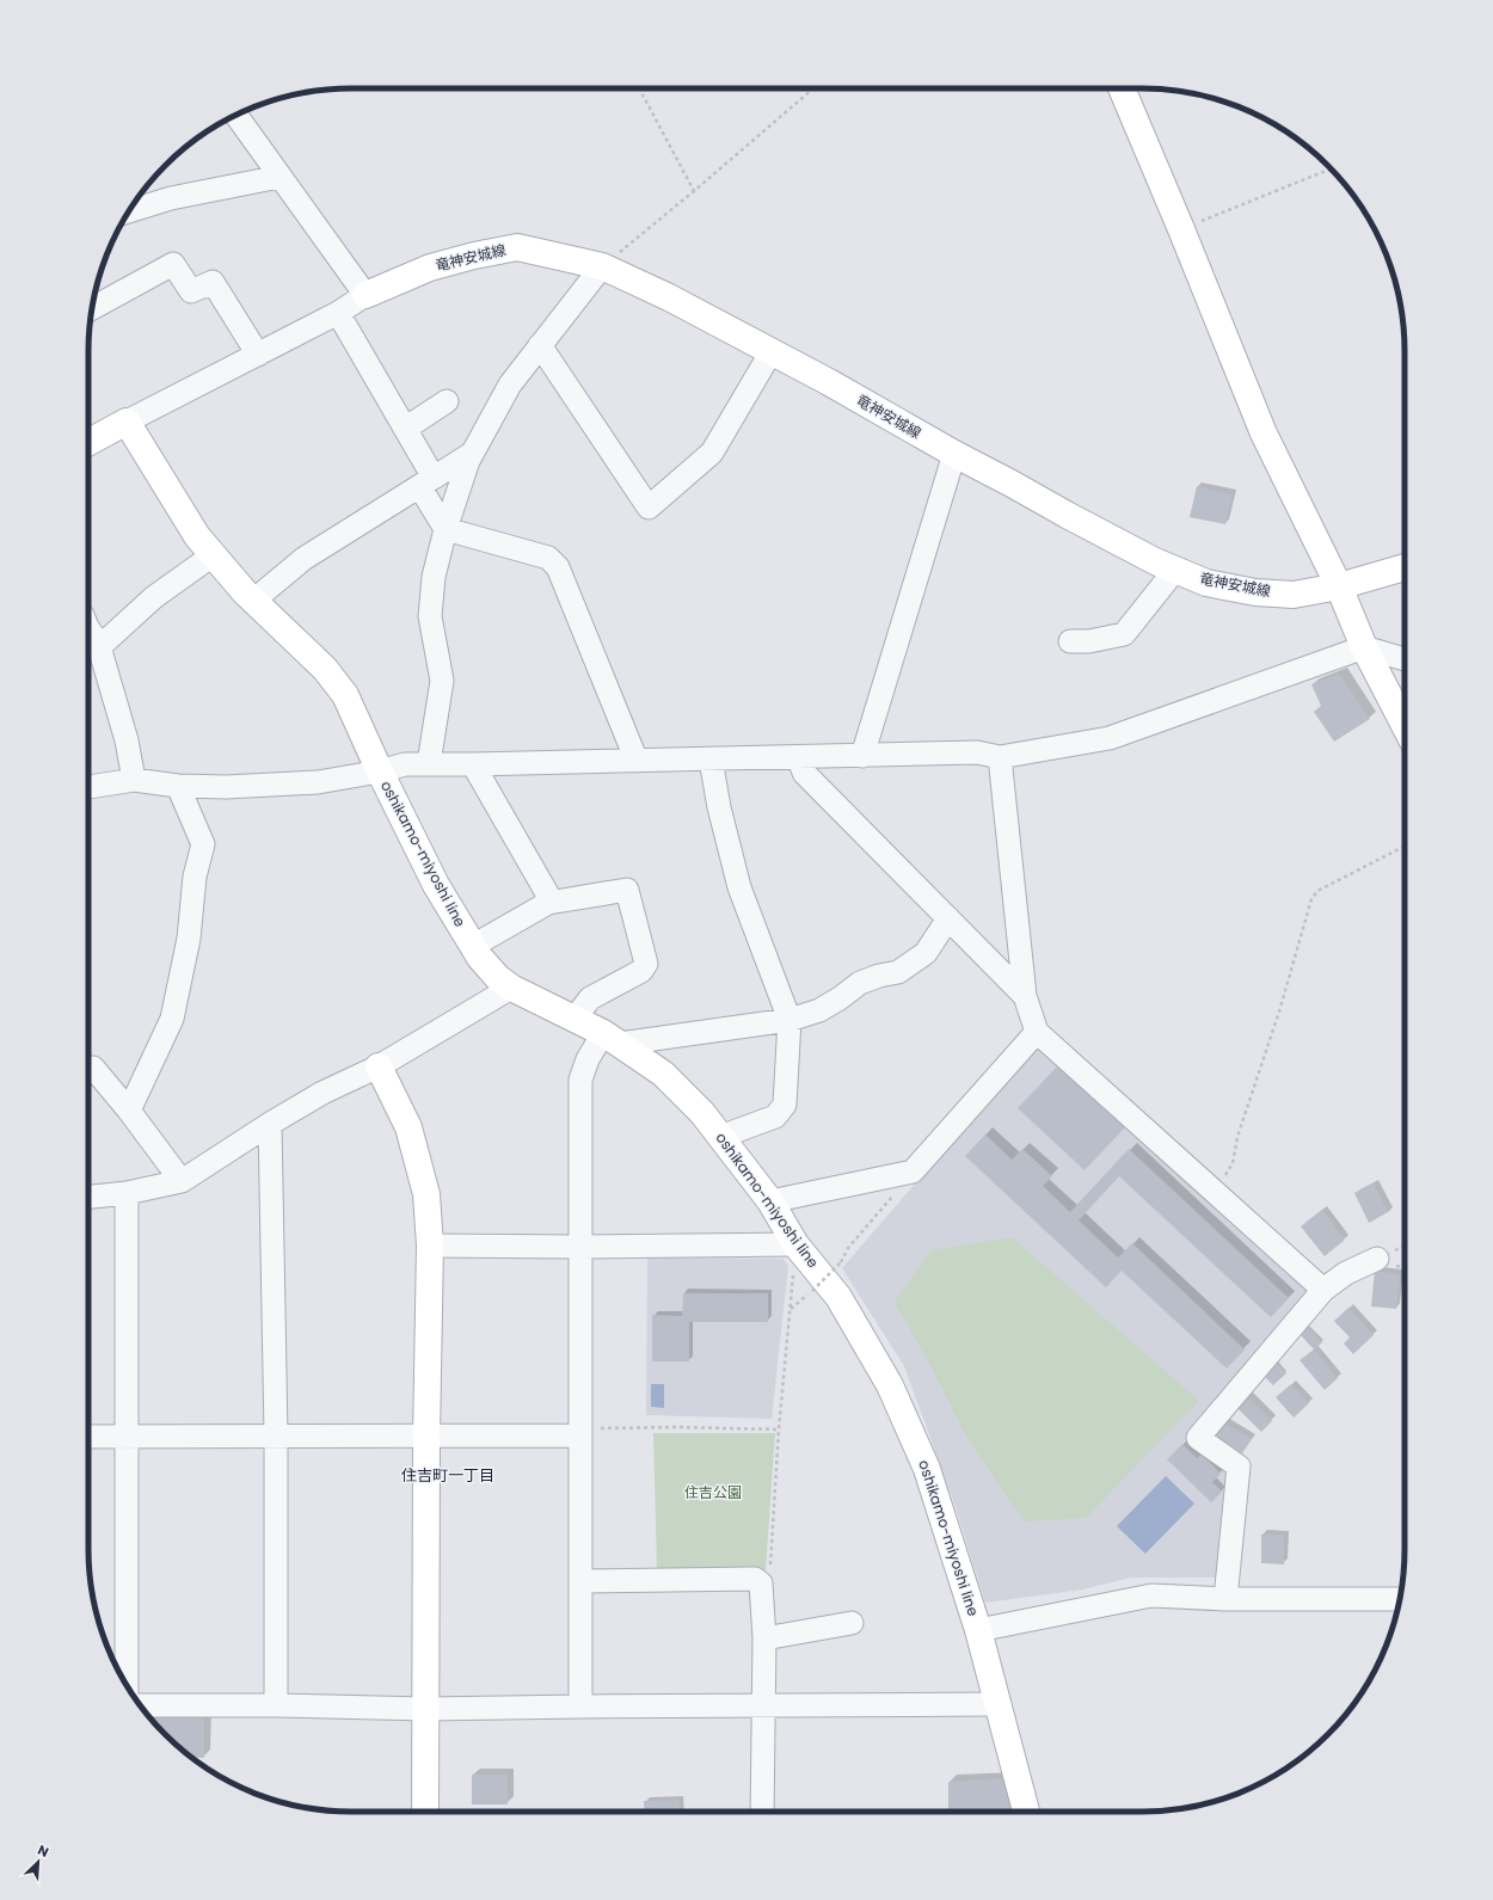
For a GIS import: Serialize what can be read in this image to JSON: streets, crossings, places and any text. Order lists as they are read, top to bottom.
{
  "streets": {
    "street": ["竜神安城線", "oshikamo-miyoshi line"]
  },
  "districts": ["住吉町一丁目"],
  "parks": ["住吉公園"],
  "north": "top right"
}
